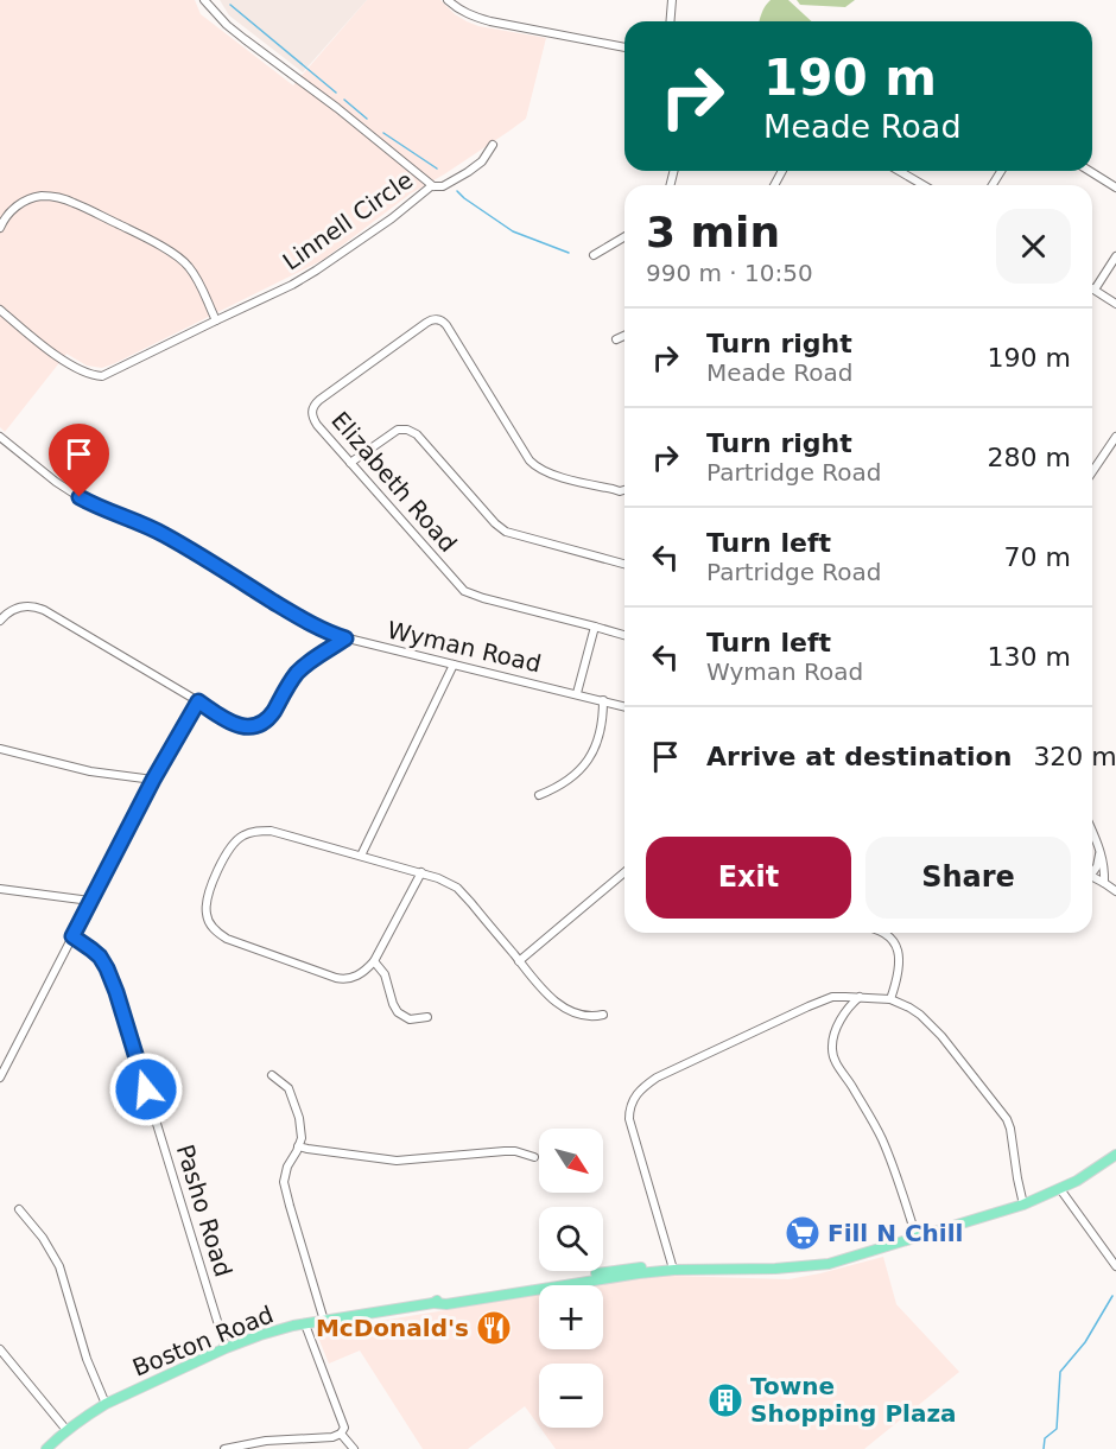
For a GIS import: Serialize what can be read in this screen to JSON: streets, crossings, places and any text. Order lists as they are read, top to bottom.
{
  "streets": {
    "main road": ["Boston Road"],
    "street": [
      "Linnell Circle",
      "Elizabeth Road",
      "Wyman Road",
      "Pasho Road"
    ]
  },
  "crossings": [
    ["Pasho Road", "Boston Road"]
  ],
  "places": {
    "supermarket": ["Fill N Chill"],
    "restaurant": ["McDonald's"],
    "building": ["Towne Shopping Plaza"]
  },
  "north": "bottom right",
  "page": {
    "turn": ["190 m", "Meade Road"],
    "heading": ["3 min", "990 m · 10:50"],
    "list": [
      {
        "name": "Turn right",
        "note": "Meade Road",
        "value": "190 m"
      },
      {
        "name": "Turn right",
        "note": "Partridge Road",
        "value": "280 m"
      },
      {
        "name": "Turn left",
        "note": "Partridge Road",
        "value": "70 m"
      },
      {
        "name": "Turn left",
        "note": "Wyman Road",
        "value": "130 m"
      },
      {
        "name": "Arrive at destination",
        "value": "320 m"
      }
    ],
    "buttons": ["Exit", "Share"],
    "map_buttons": ["+", "−"]
  }
}
